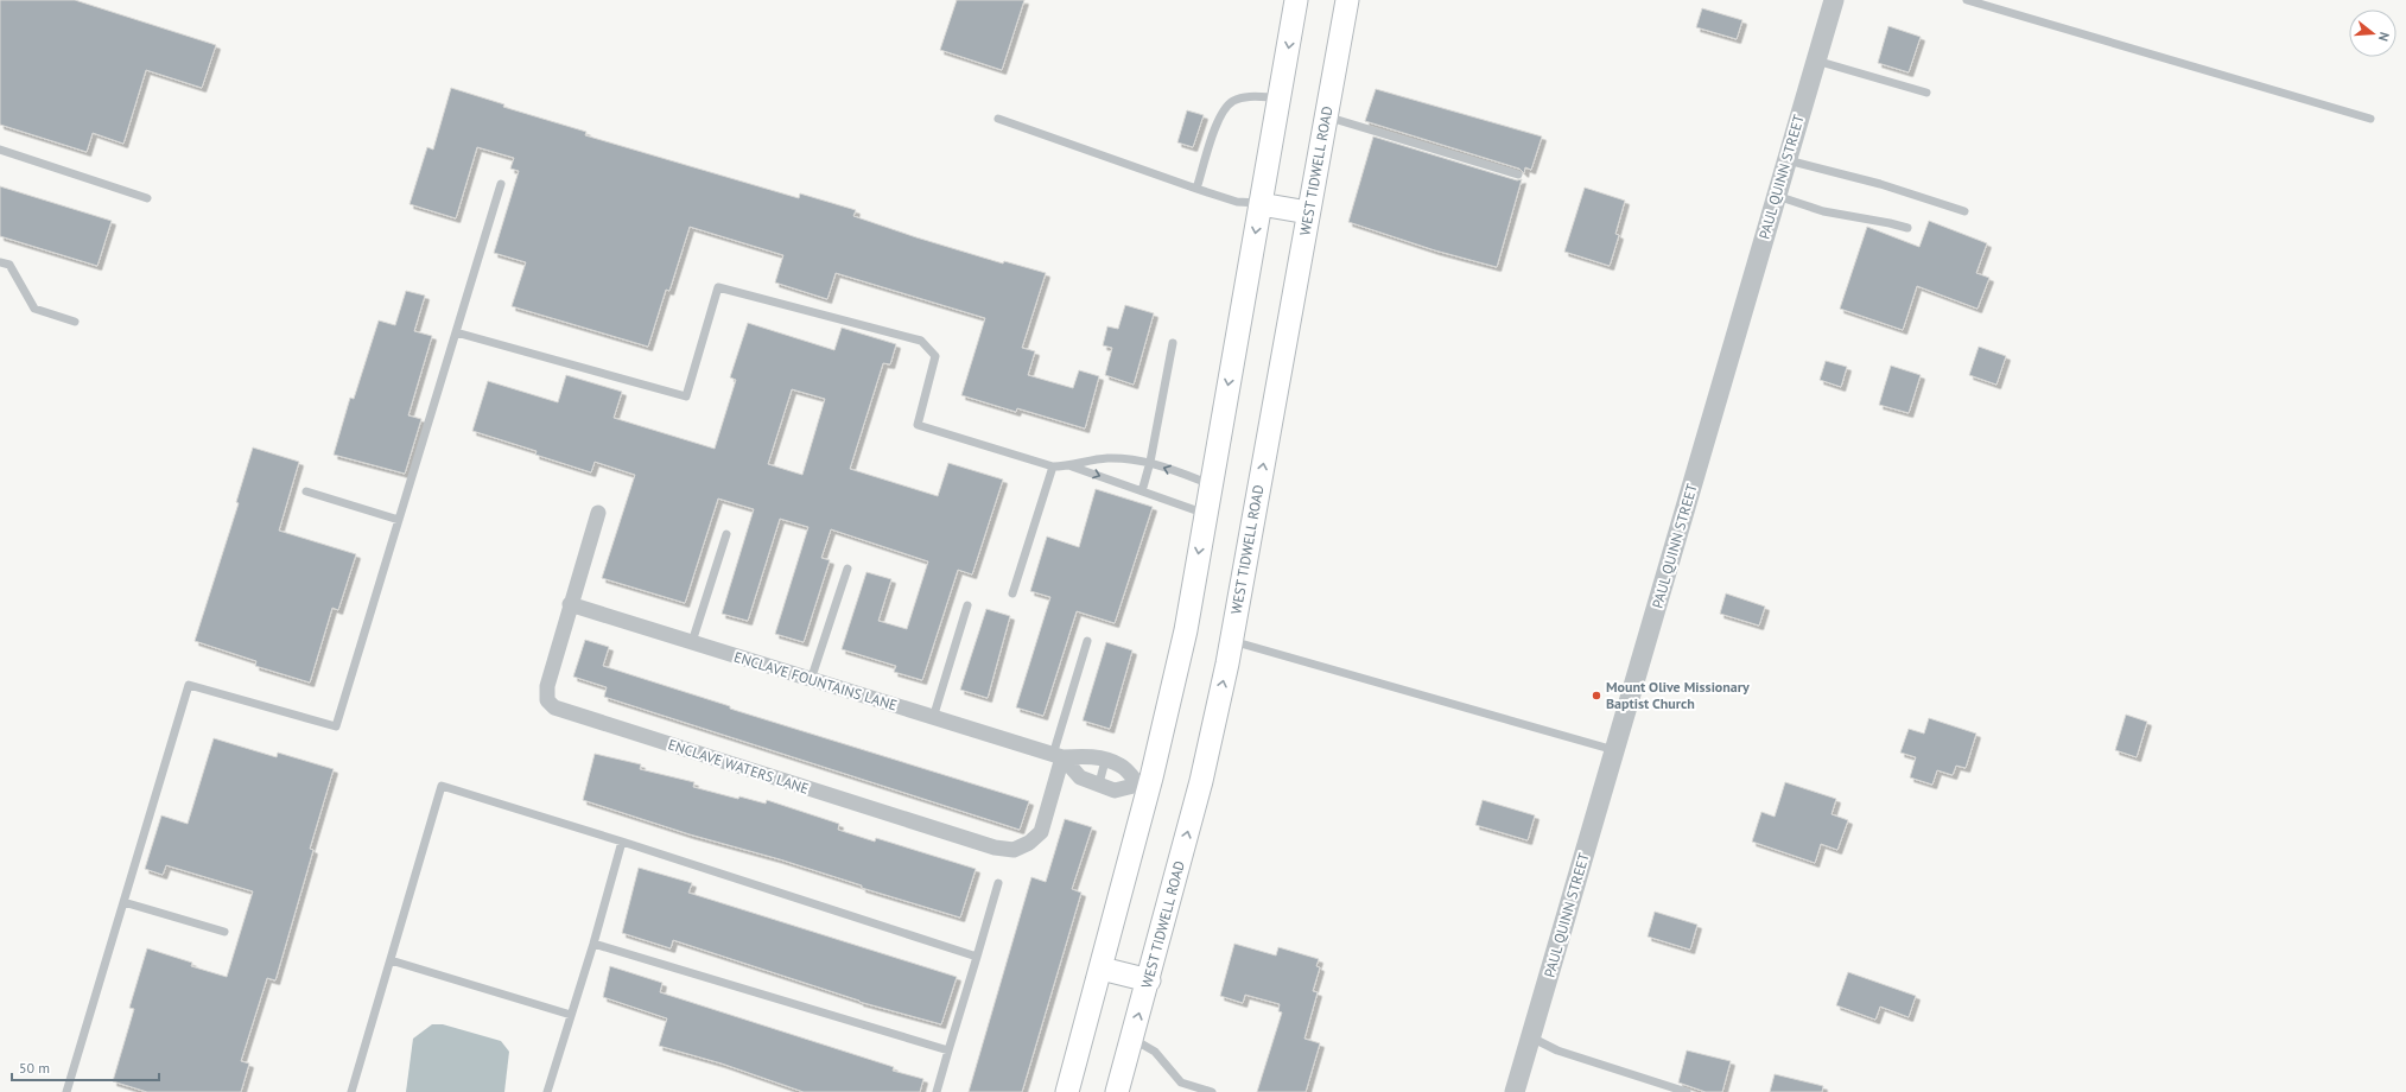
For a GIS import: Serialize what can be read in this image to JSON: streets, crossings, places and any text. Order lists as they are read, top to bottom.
{
  "streets": {
    "main road": ["WEST TIDWELL ROAD"],
    "street": ["PAUL QUINN STREET", "ENCLAVE FOUNTAINS LANE", "ENCLAVE WATERS LANE"]
  },
  "crossings": [
    ["ENCLAVE FOUNTAINS LANE", "ENCLAVE WATERS LANE"]
  ],
  "places": ["Mount Olive Missionary Baptist Church"],
  "scale_bar": "50 m",
  "north": "right"
}
